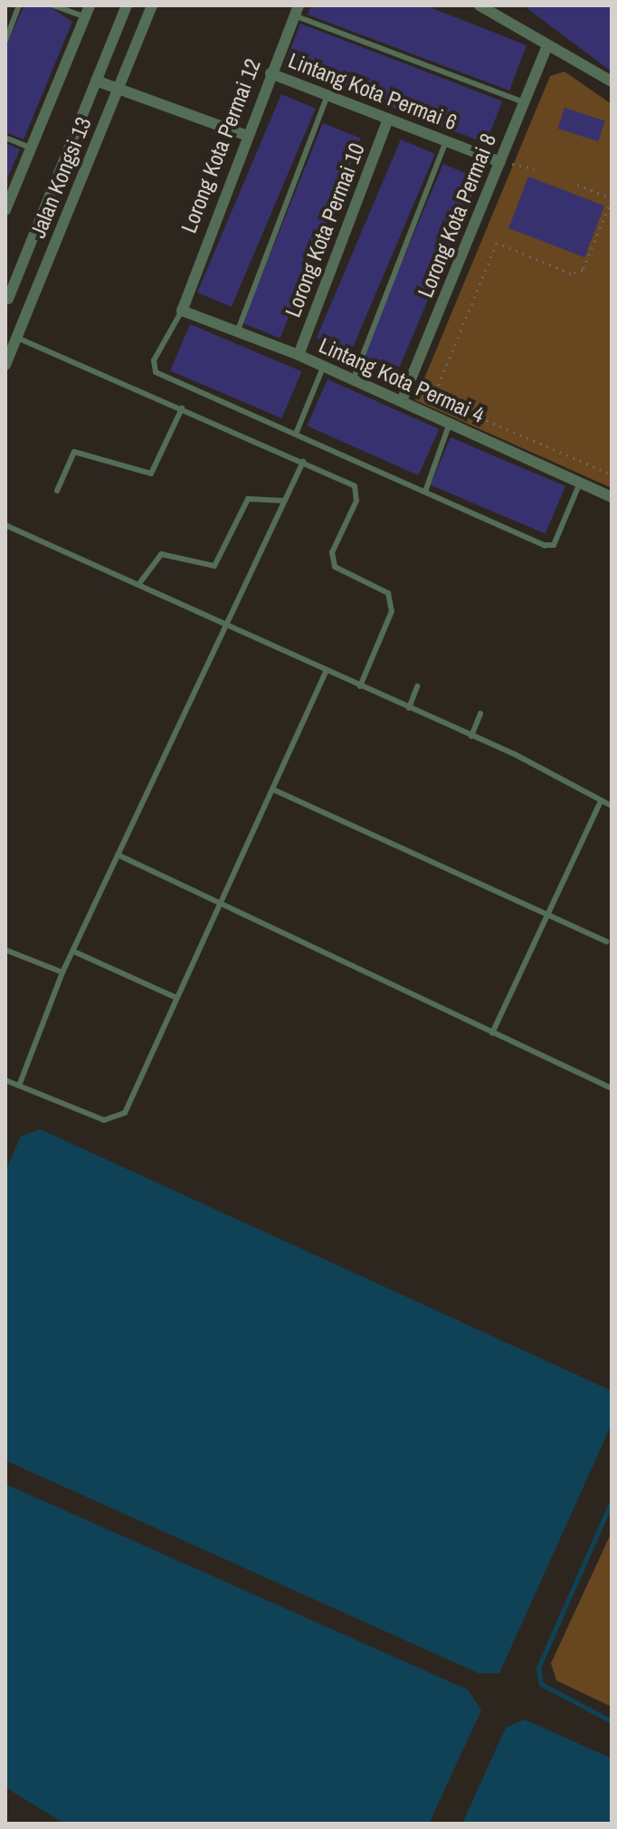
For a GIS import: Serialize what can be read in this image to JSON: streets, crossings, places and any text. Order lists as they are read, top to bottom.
{
  "streets": {
    "street": [
      "Lintang Kota Permai 6",
      "Lorong Kota Permai 12",
      "Jalan Kongsi 13",
      "Lorong Kota Permai 8",
      "Lorong Kota Permai 10",
      "Lintang Kota Permai 4"
    ]
  },
  "crossings": [
    ["Lintang Kota Permai 6", "Lorong Kota Permai 12"],
    ["Lintang Kota Permai 6", "Lorong Kota Permai 8"],
    ["Lintang Kota Permai 6", "Lorong Kota Permai 10"],
    ["Lorong Kota Permai 12", "Lintang Kota Permai 4"],
    ["Lorong Kota Permai 8", "Lintang Kota Permai 4"],
    ["Lorong Kota Permai 10", "Lintang Kota Permai 4"]
  ]
}
